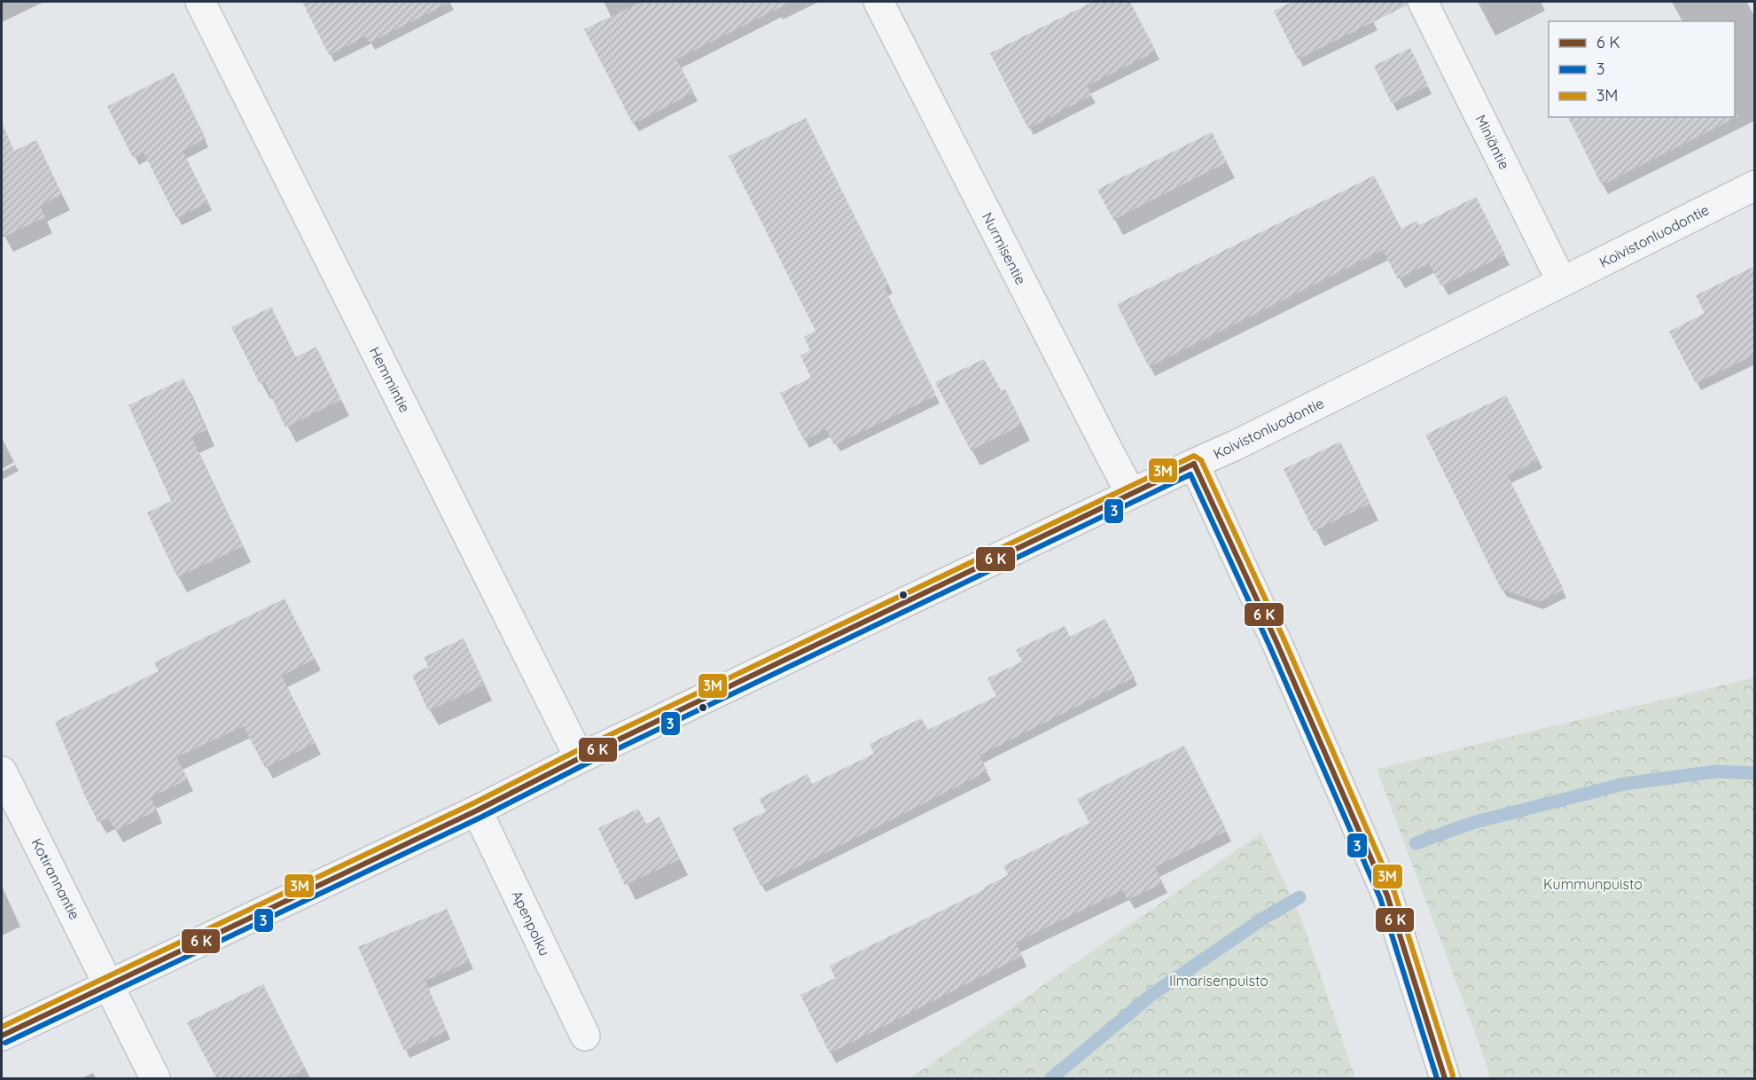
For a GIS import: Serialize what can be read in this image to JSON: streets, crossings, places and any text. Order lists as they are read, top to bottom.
{
  "streets": {
    "street": [
      "Miniäntie",
      "Koivistonluodontie",
      "Nurmisentie",
      "Hemmintie",
      "Kotirannantie",
      "Apenpolku"
    ]
  },
  "crossings": [
    ["Miniäntie", "Koivistonluodontie"],
    ["Koivistonluodontie", "Nurmisentie"],
    ["Koivistonluodontie", "Hemmintie"],
    ["Koivistonluodontie", "Kotirannantie"],
    ["Koivistonluodontie", "Apenpolku"]
  ],
  "parks": ["Kummunpuisto", "Ilmarisenpuisto"],
  "lines": ["transit line 3M", "transit line 3"],
  "legend": ["6 K", "3", "3M"]
}
